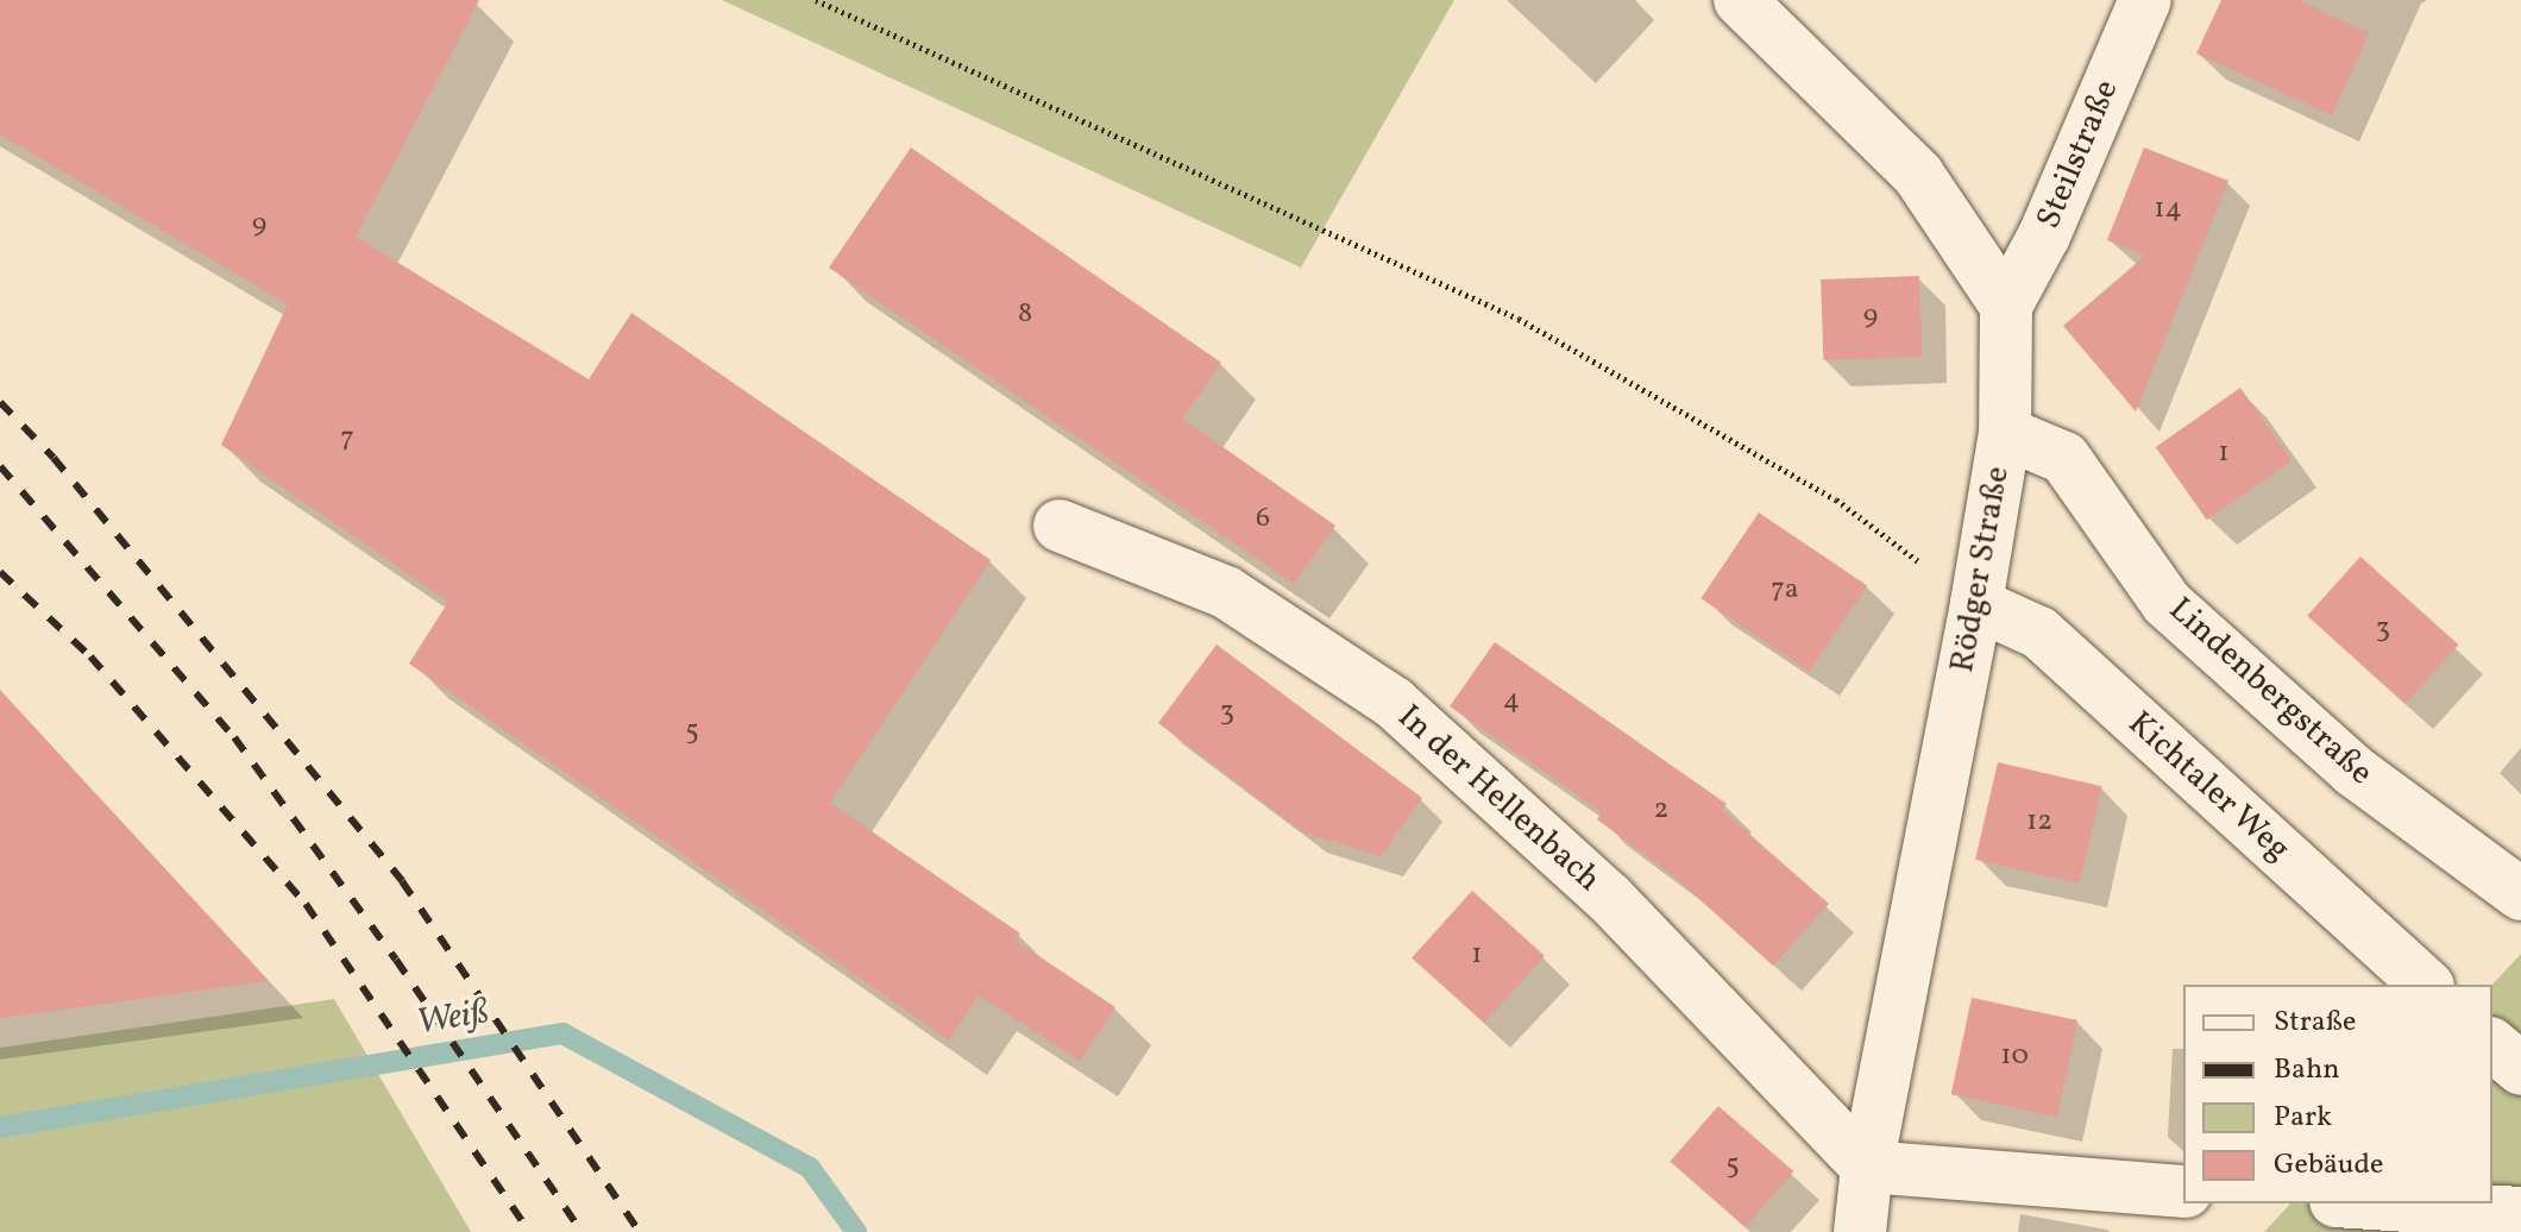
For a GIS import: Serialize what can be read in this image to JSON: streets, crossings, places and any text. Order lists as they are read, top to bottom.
{
  "streets": {
    "street": [
      "Steilstraße",
      "Rödger Straße",
      "Lindenbergstraße",
      "Kichtaler Weg",
      "In der Hellenbach"
    ]
  },
  "crossings": [
    ["Steilstraße", "Rödger Straße"],
    ["Rödger Straße", "Lindenbergstraße"],
    ["Rödger Straße", "Kichtaler Weg"],
    ["Rödger Straße", "In der Hellenbach"]
  ],
  "water": ["Weiß"],
  "house_numbers": [
    "14",
    "9",
    "8",
    "9",
    "7",
    "1",
    "6",
    "7a",
    "3",
    "4",
    "3",
    "5",
    "2",
    "12",
    "1",
    "10",
    "5"
  ],
  "legend": [
    "Straße",
    "Bahn",
    "Park",
    "Gebäude"
  ]
}
